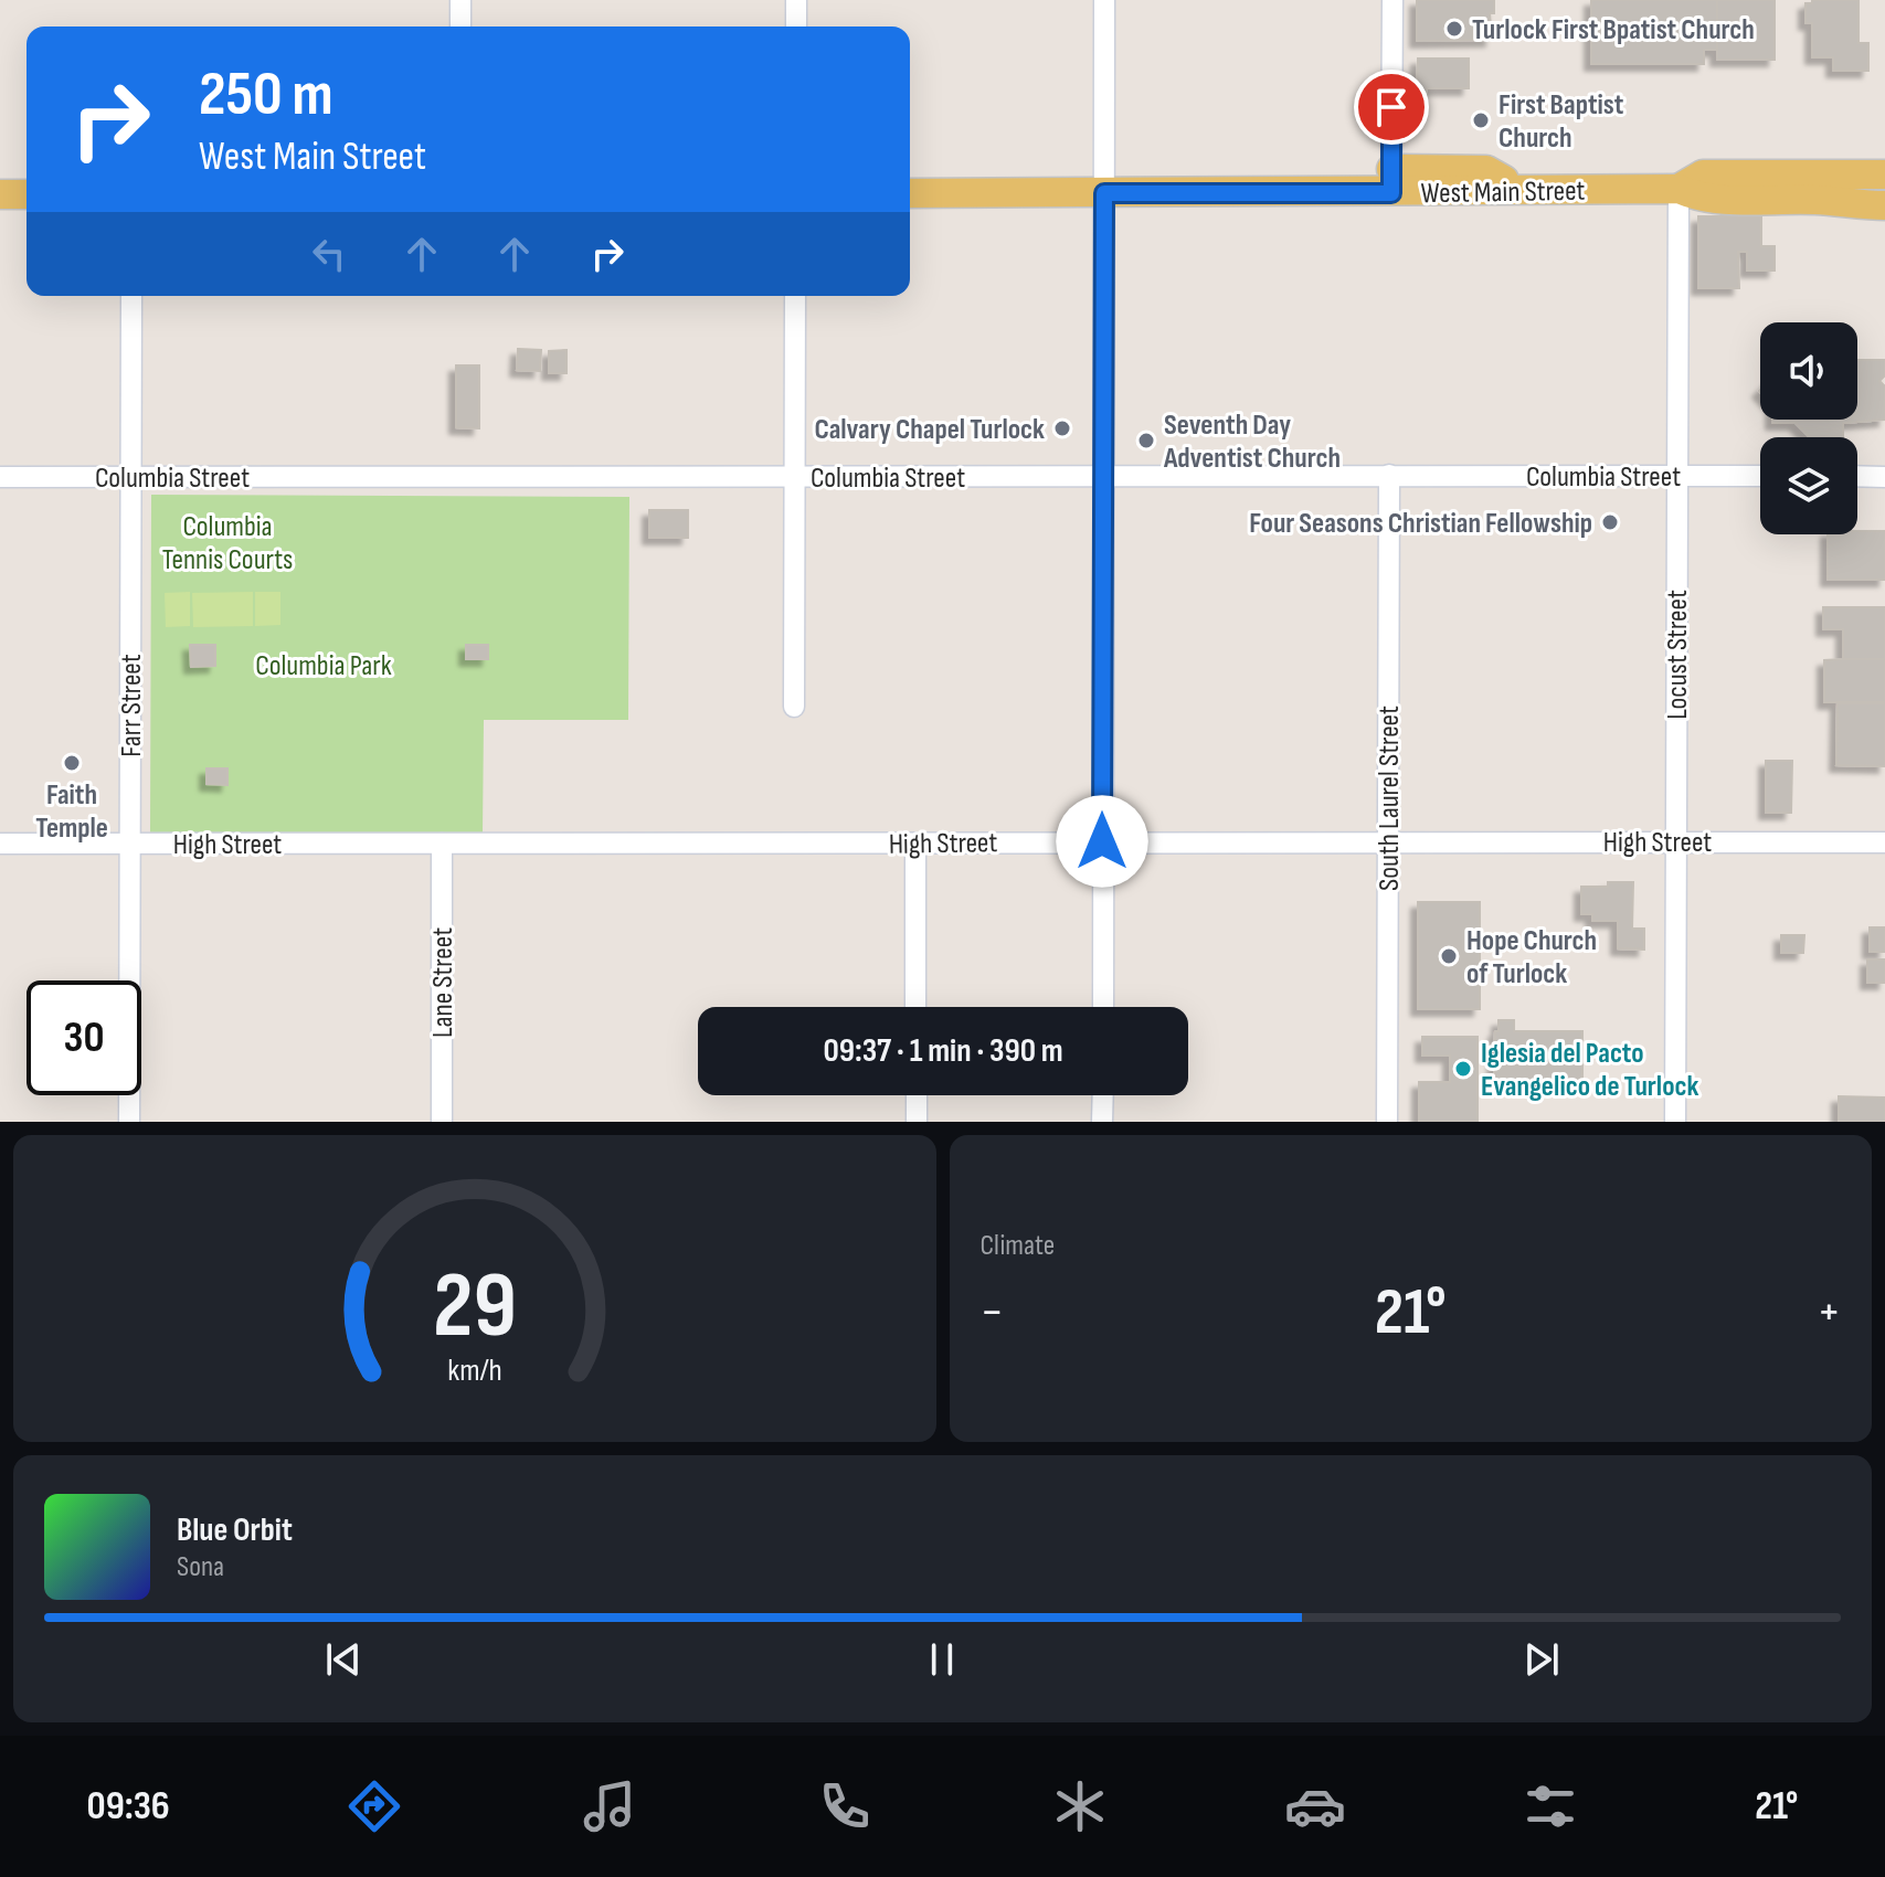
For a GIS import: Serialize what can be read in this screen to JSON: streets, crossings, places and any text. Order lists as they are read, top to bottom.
{
  "streets": {
    "main road": ["West Main Street"],
    "street": [
      "Columbia Street",
      "Locust Street",
      "Farr Street",
      "South Laurel Street",
      "High Street",
      "Lane Street"
    ]
  },
  "crossings": [
    ["West Main Street", "Locust Street"],
    ["Columbia Street", "Locust Street"],
    ["Columbia Street", "Farr Street"],
    ["Columbia Street", "South Laurel Street"],
    ["Locust Street", "High Street"],
    ["Farr Street", "High Street"],
    ["South Laurel Street", "High Street"],
    ["High Street", "Lane Street"]
  ],
  "parks": ["Columbia Tennis Courts", "Columbia Park"],
  "places": [
    "Turlock First Bpatist Church",
    "First Baptist Church",
    "Calvary Chapel Turlock",
    "Seventh Day Adventist Church",
    "Four Seasons Christian Fellowship",
    "Faith Temple",
    "Hope Church of Turlock",
    "Iglesia del Pacto Evangelico de Turlock"
  ],
  "page": {
    "turn": ["250 m", "West Main Street"],
    "limit": "30",
    "trip": "09:37 · 1 min · 390 m",
    "tile": "Climate",
    "heat": ["−", "21°", "+"],
    "song": ["Blue Orbit", "Sona"],
    "tabs": ["09:36", "21°"],
    "gauge": ["29", "km/h"]
  }
}
